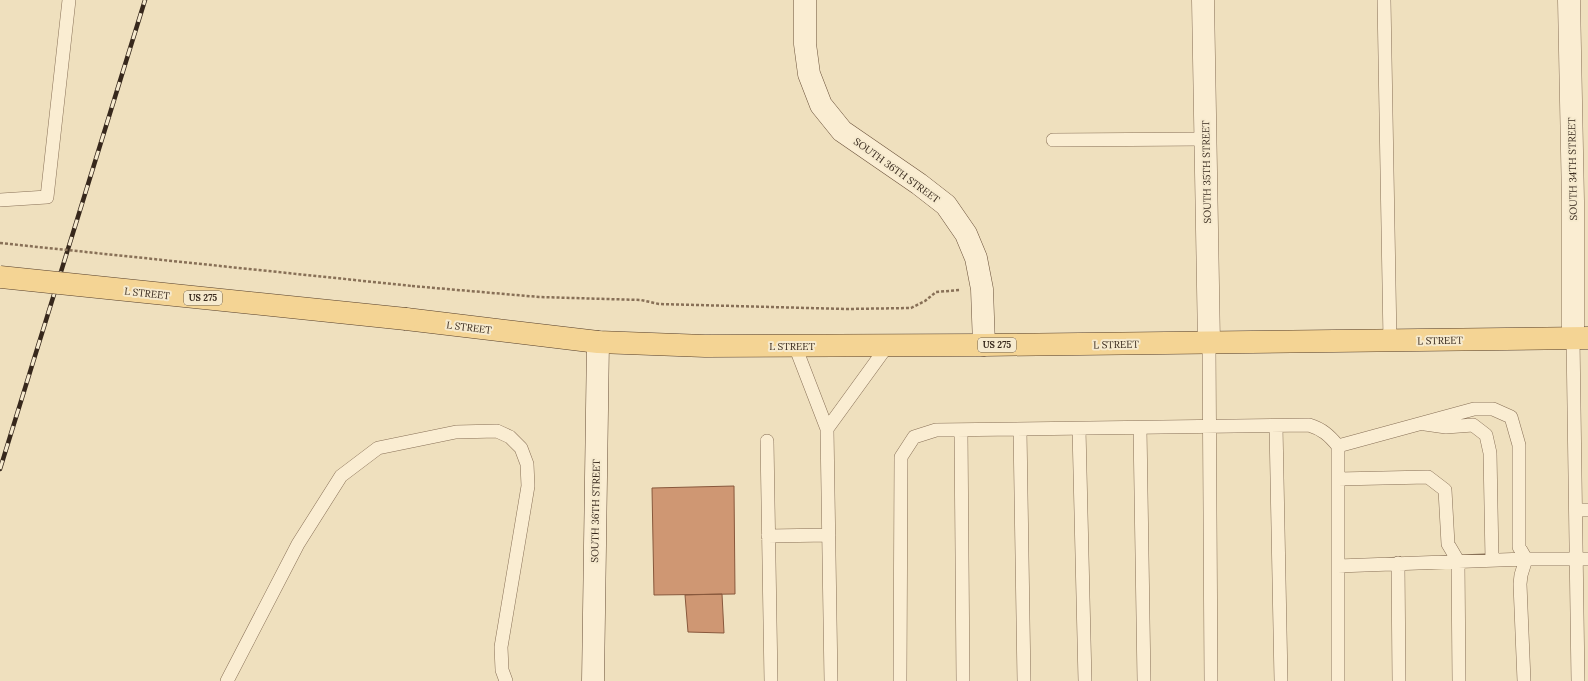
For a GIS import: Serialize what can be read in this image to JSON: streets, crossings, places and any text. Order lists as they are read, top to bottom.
{
  "streets": {
    "main road": ["L STREET", "US 275"],
    "street": ["SOUTH 34TH STREET", "SOUTH 36TH STREET", "SOUTH 35TH STREET"]
  },
  "crossings": [
    ["SOUTH 34TH STREET", "L STREET"],
    ["SOUTH 36TH STREET", "L STREET"],
    ["SOUTH 35TH STREET", "L STREET"]
  ]
}
